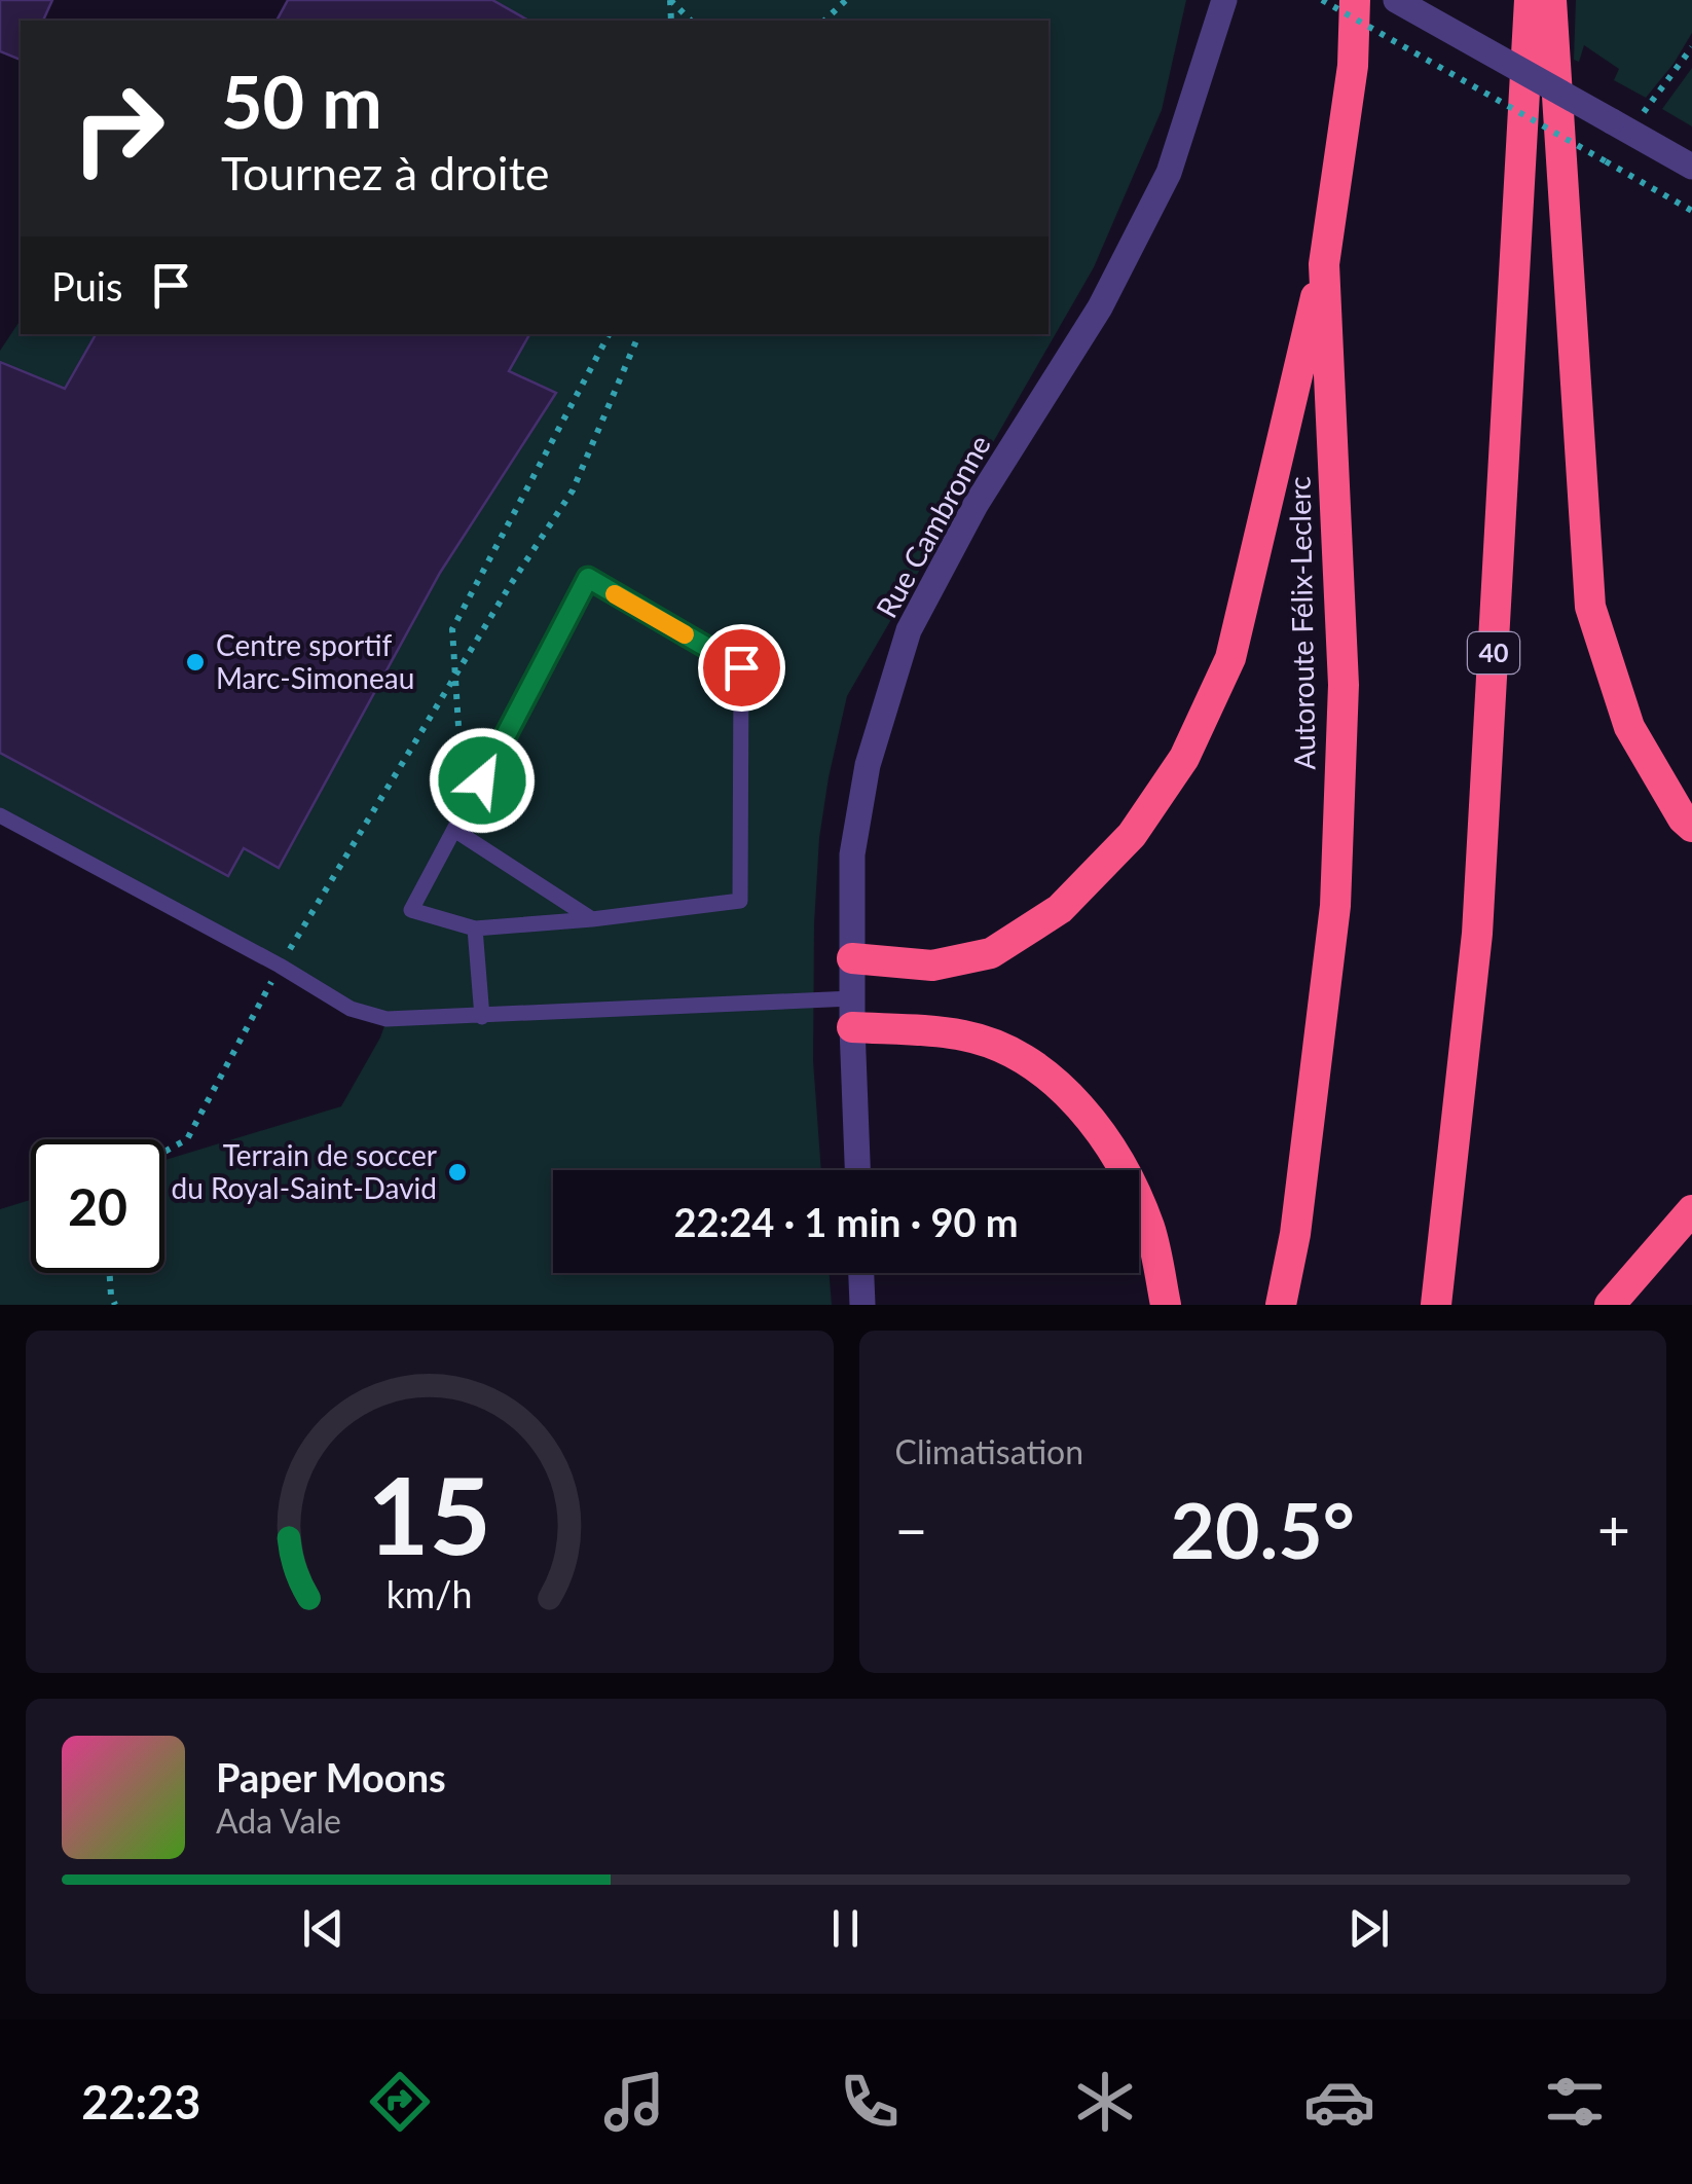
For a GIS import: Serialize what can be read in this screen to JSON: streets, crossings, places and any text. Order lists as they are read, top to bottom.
{
  "streets": {
    "highway": ["Autoroute Félix-Leclerc", "40"],
    "street": ["Rue Cambronne"]
  },
  "places": ["Centre sportif Marc-Simoneau", "Terrain de soccer du Royal-Saint-David"],
  "page": {
    "turn": ["50 m", "Tournez à droite"],
    "then": "Puis",
    "limit": "20",
    "trip": "22:24 · 1 min · 90 m",
    "tile": "Climatisation",
    "heat": ["−", "20.5°", "+"],
    "song": ["Paper Moons", "Ada Vale"],
    "tabs": "22:23",
    "gauge": ["15", "km/h"]
  }
}
